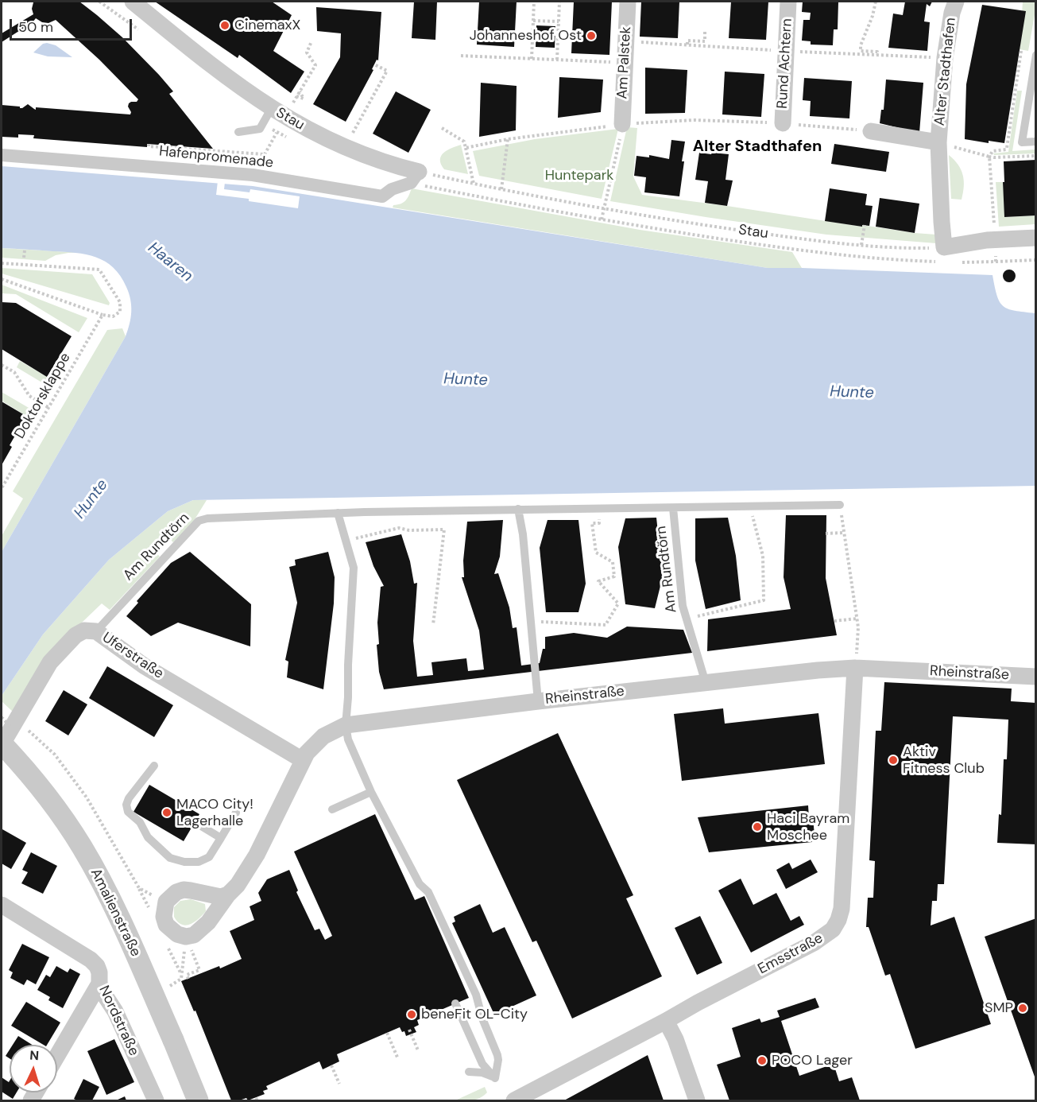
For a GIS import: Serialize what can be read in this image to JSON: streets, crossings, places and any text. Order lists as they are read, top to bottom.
{
  "streets": {
    "street": [
      "Am Palstek",
      "Rund Achtern",
      "Alter Stadthafen",
      "Stau",
      "Hafenpromenade",
      "Uferstraße",
      "Rheinstraße",
      "Amalienstraße",
      "Emsstraße",
      "Nordstraße"
    ],
    "lane": ["Am Rundtörn"],
    "path": ["Doktorsklappe"]
  },
  "crossings": [
    ["Rund Achtern", "Alter Stadthafen"],
    ["Alter Stadthafen", "Stau"],
    ["Stau", "Hafenpromenade"],
    ["Am Rundtörn", "Uferstraße"],
    ["Am Rundtörn", "Rheinstraße"],
    ["Uferstraße", "Rheinstraße"],
    ["Uferstraße", "Amalienstraße"],
    ["Rheinstraße", "Emsstraße"]
  ],
  "districts": ["Alter Stadthafen"],
  "water": ["Haaren", "Hunte"],
  "parks": ["Huntepark"],
  "places": [
    "CinemaxX",
    "Johanneshof Ost",
    "Aktiv Fitness Club",
    "MACO City! Lagerhalle",
    "Haci Bayram Moschee",
    "SMP",
    "beneFit OL-City",
    "POCO Lager"
  ],
  "scale_bar": "50 m",
  "north": "top"
}
